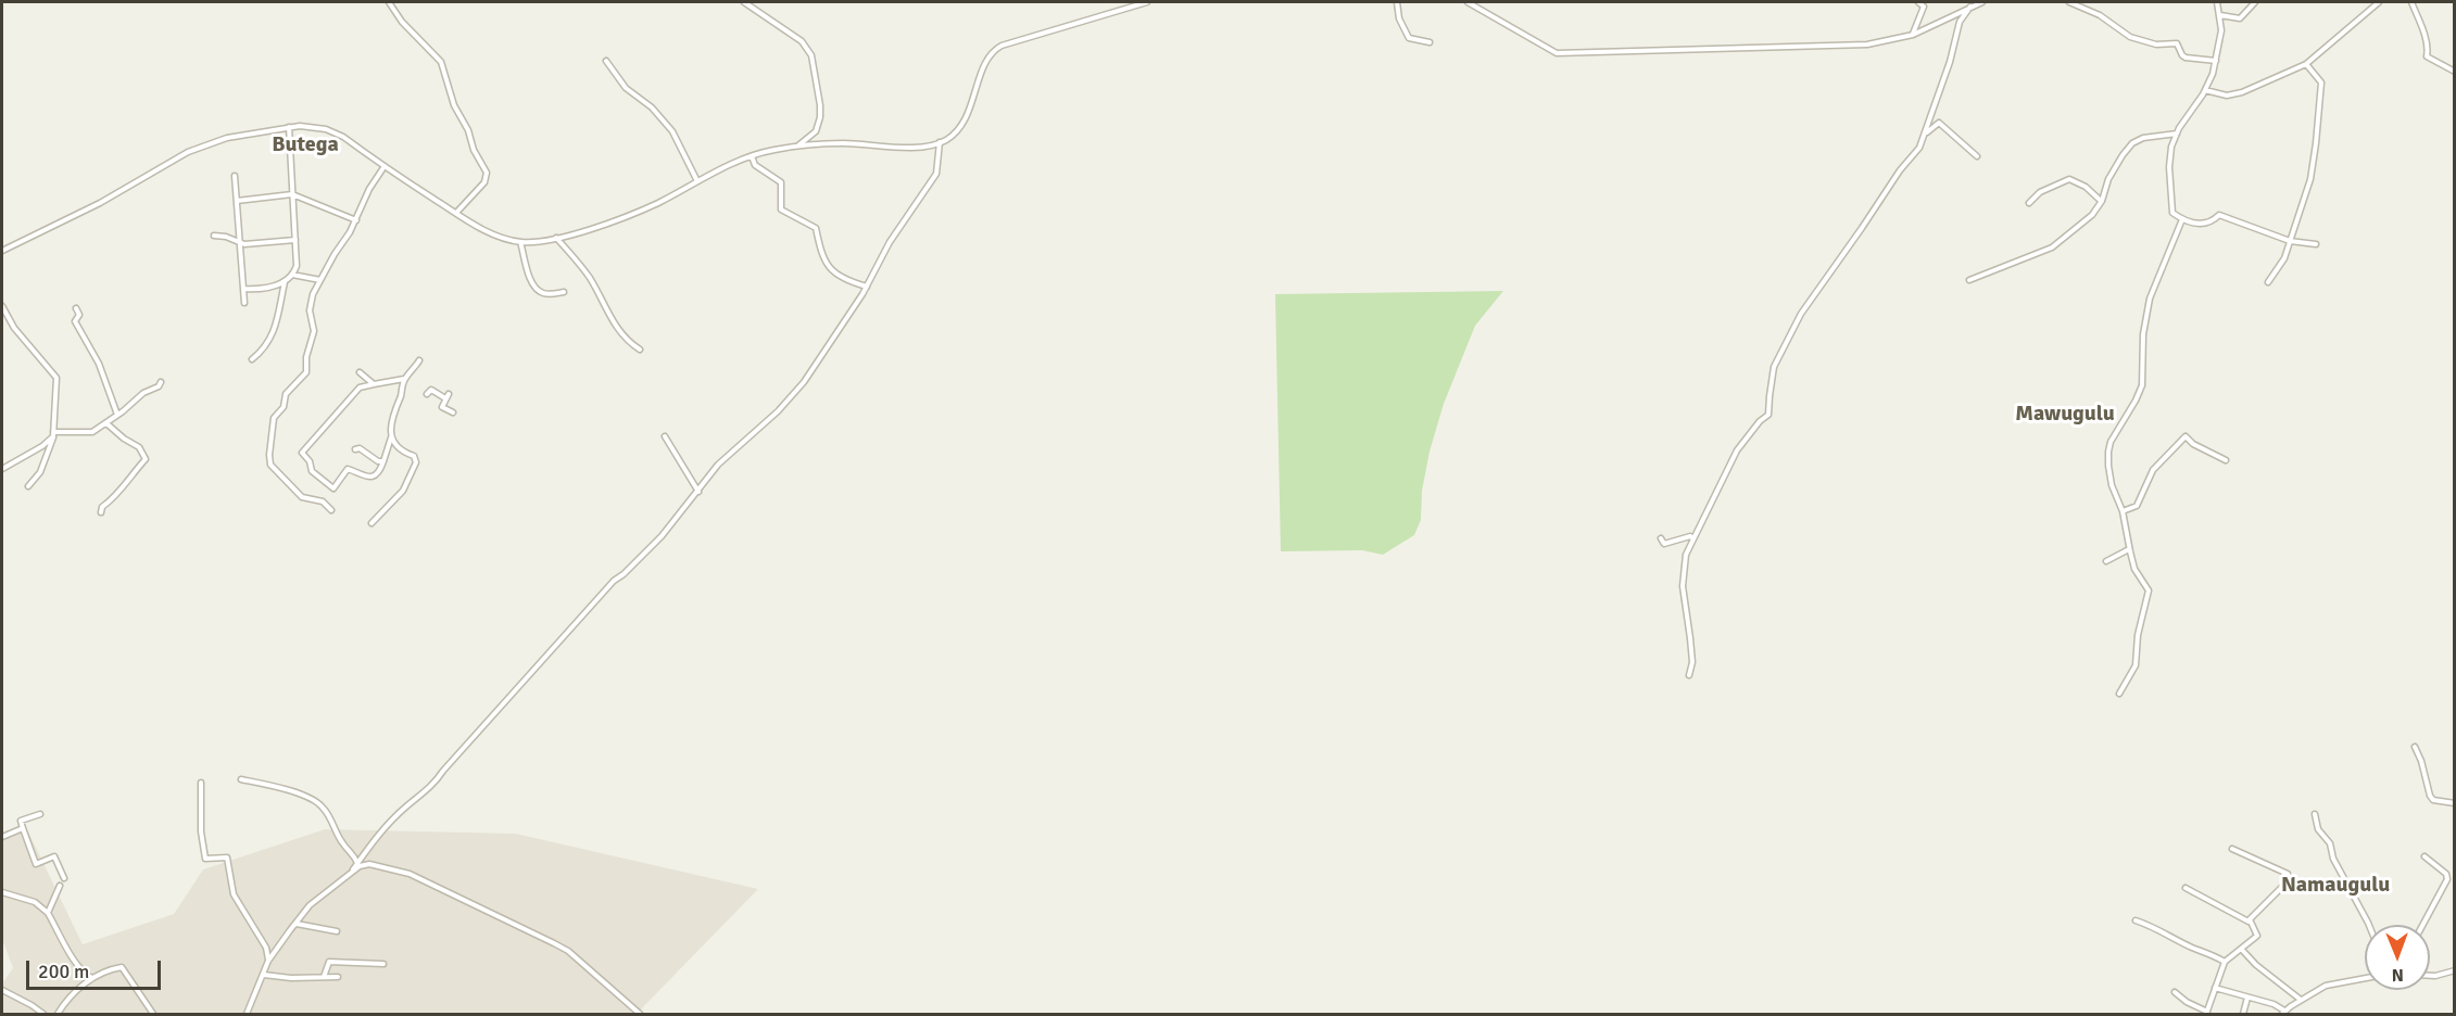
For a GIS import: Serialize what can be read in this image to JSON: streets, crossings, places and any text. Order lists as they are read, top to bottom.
{
  "districts": ["Butega", "Mawugulu", "Namaugulu"],
  "scale_bar": "200 m",
  "north": "bottom"
}
